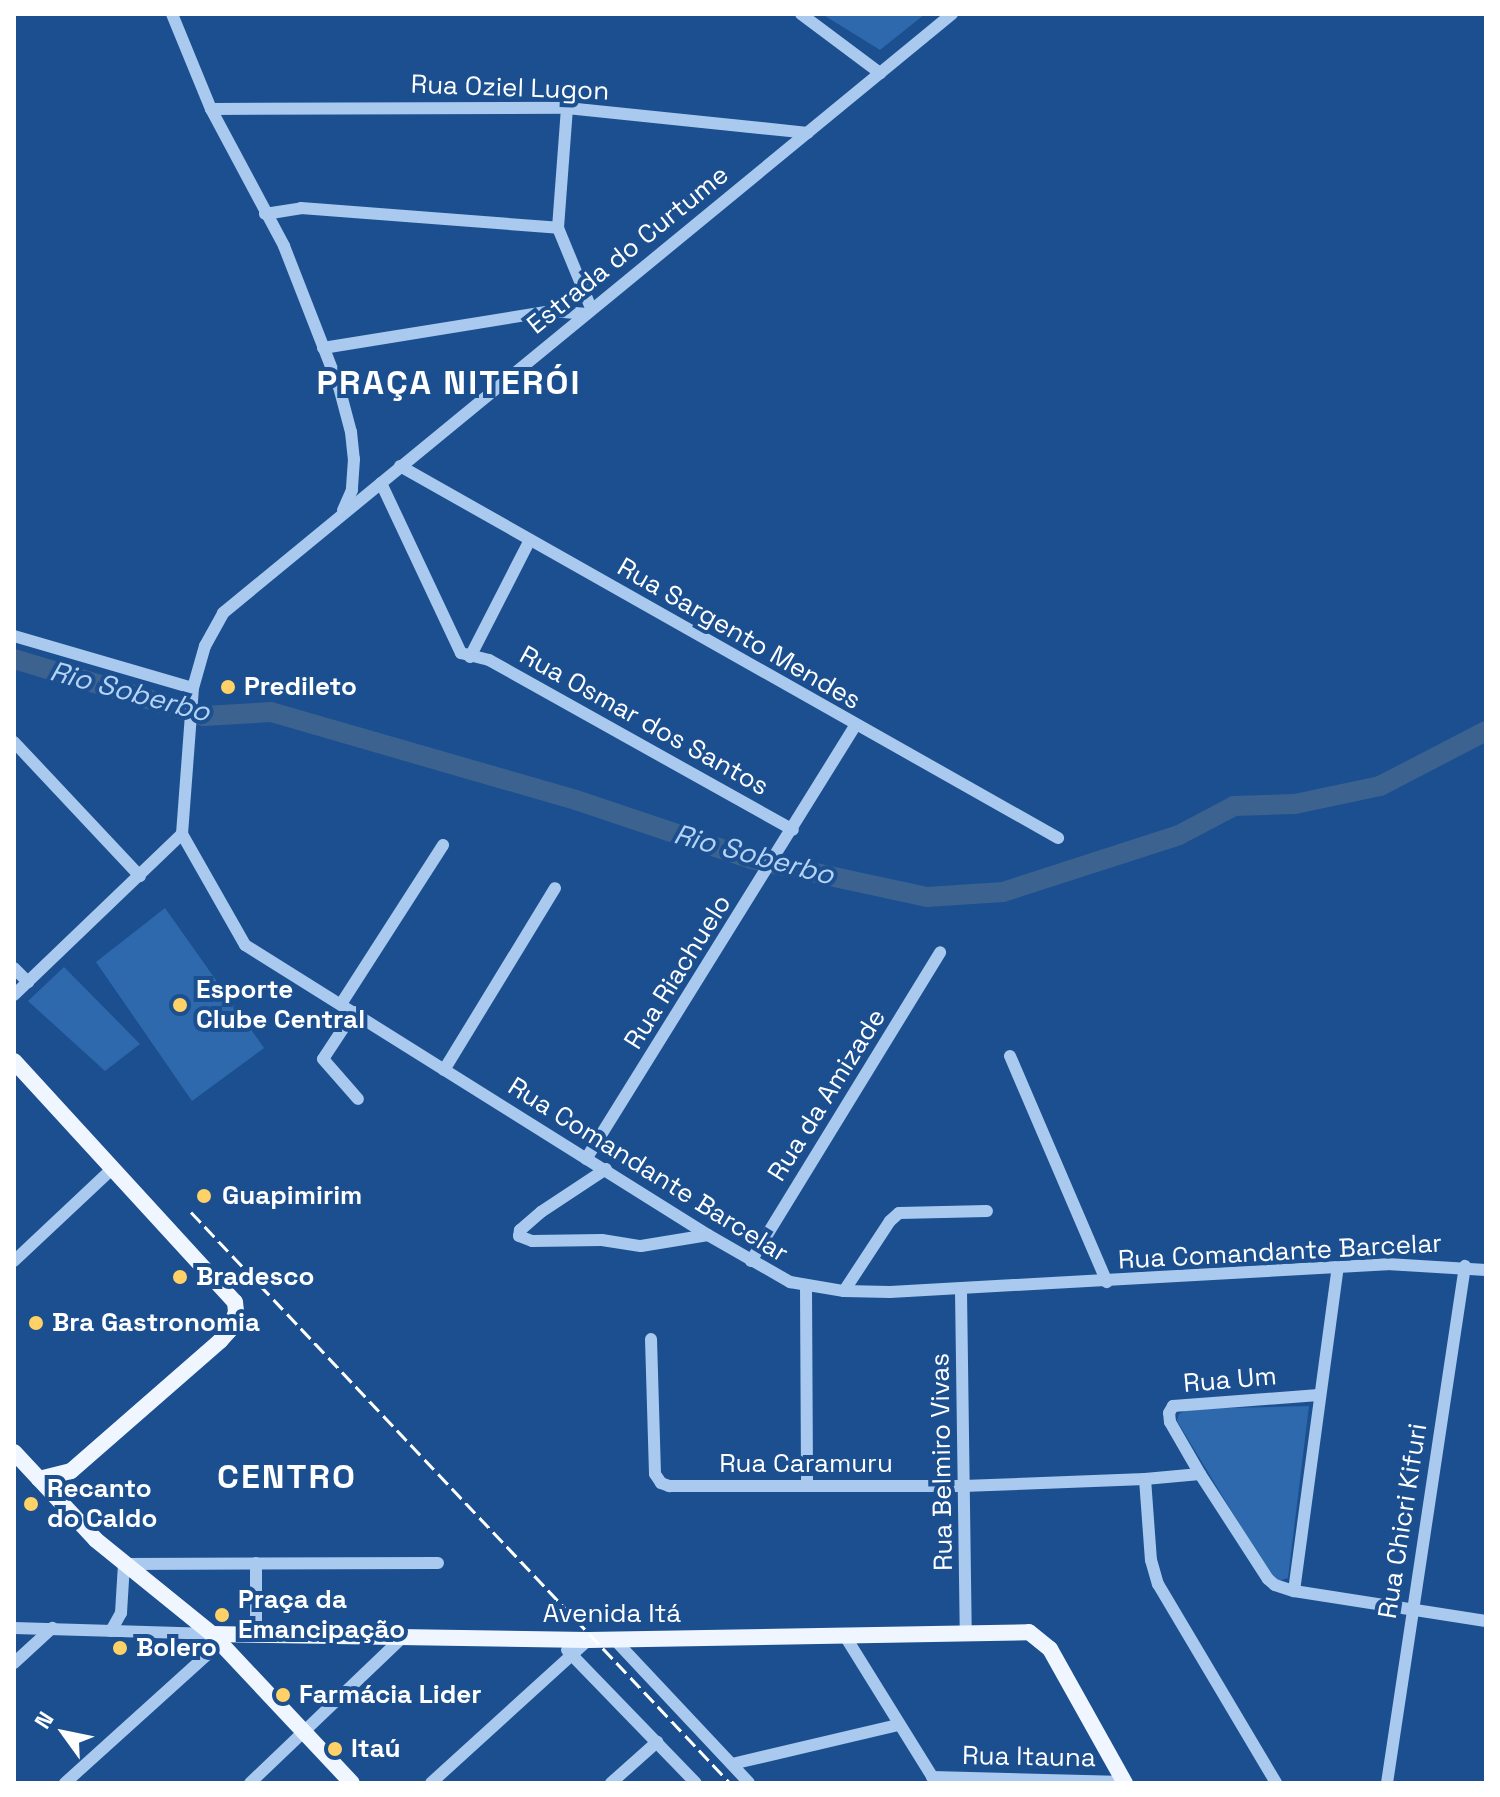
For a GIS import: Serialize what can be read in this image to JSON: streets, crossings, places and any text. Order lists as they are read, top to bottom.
{
  "streets": {
    "main road": ["Avenida Itá"],
    "street": [
      "Rua Oziel Lugon",
      "Estrada do Curtume",
      "Rua Sargento Mendes",
      "Rua Osmar dos Santos",
      "Rua Riachuelo",
      "Rua da Amizade",
      "Rua Comandante Barcelar",
      "Rua Um",
      "Rua Belmiro Vivas",
      "Rua Caramuru",
      "Rua Chicri Kifuri",
      "Rua Itauna"
    ]
  },
  "crossings": [
    ["Rua Oziel Lugon", "Estrada do Curtume"],
    ["Estrada do Curtume", "Rua Sargento Mendes"],
    ["Rua Sargento Mendes", "Rua Riachuelo"],
    ["Rua Osmar dos Santos", "Rua Riachuelo"],
    ["Rua Riachuelo", "Rua Comandante Barcelar"],
    ["Rua da Amizade", "Rua Comandante Barcelar"],
    ["Rua Comandante Barcelar", "Rua Belmiro Vivas"],
    ["Rua Comandante Barcelar", "Rua Chicri Kifuri"],
    ["Rua Um", "Rua Caramuru"],
    ["Rua Belmiro Vivas", "Rua Caramuru"],
    ["Rua Belmiro Vivas", "Avenida Itá"],
    ["Avenida Itá", "Rua Itauna"]
  ],
  "districts": ["PRAÇA NITERÓI", "CENTRO"],
  "water": ["Rio Soberbo"],
  "places": [
    "Predileto",
    "Esporte Clube Central",
    "Guapimirim",
    "Bradesco",
    "Bra Gastronomia",
    "Recanto do Caldo",
    "Praça da Emancipação",
    "Bolero",
    "Farmácia Lider",
    "Itaú"
  ],
  "north": "top left"
}
